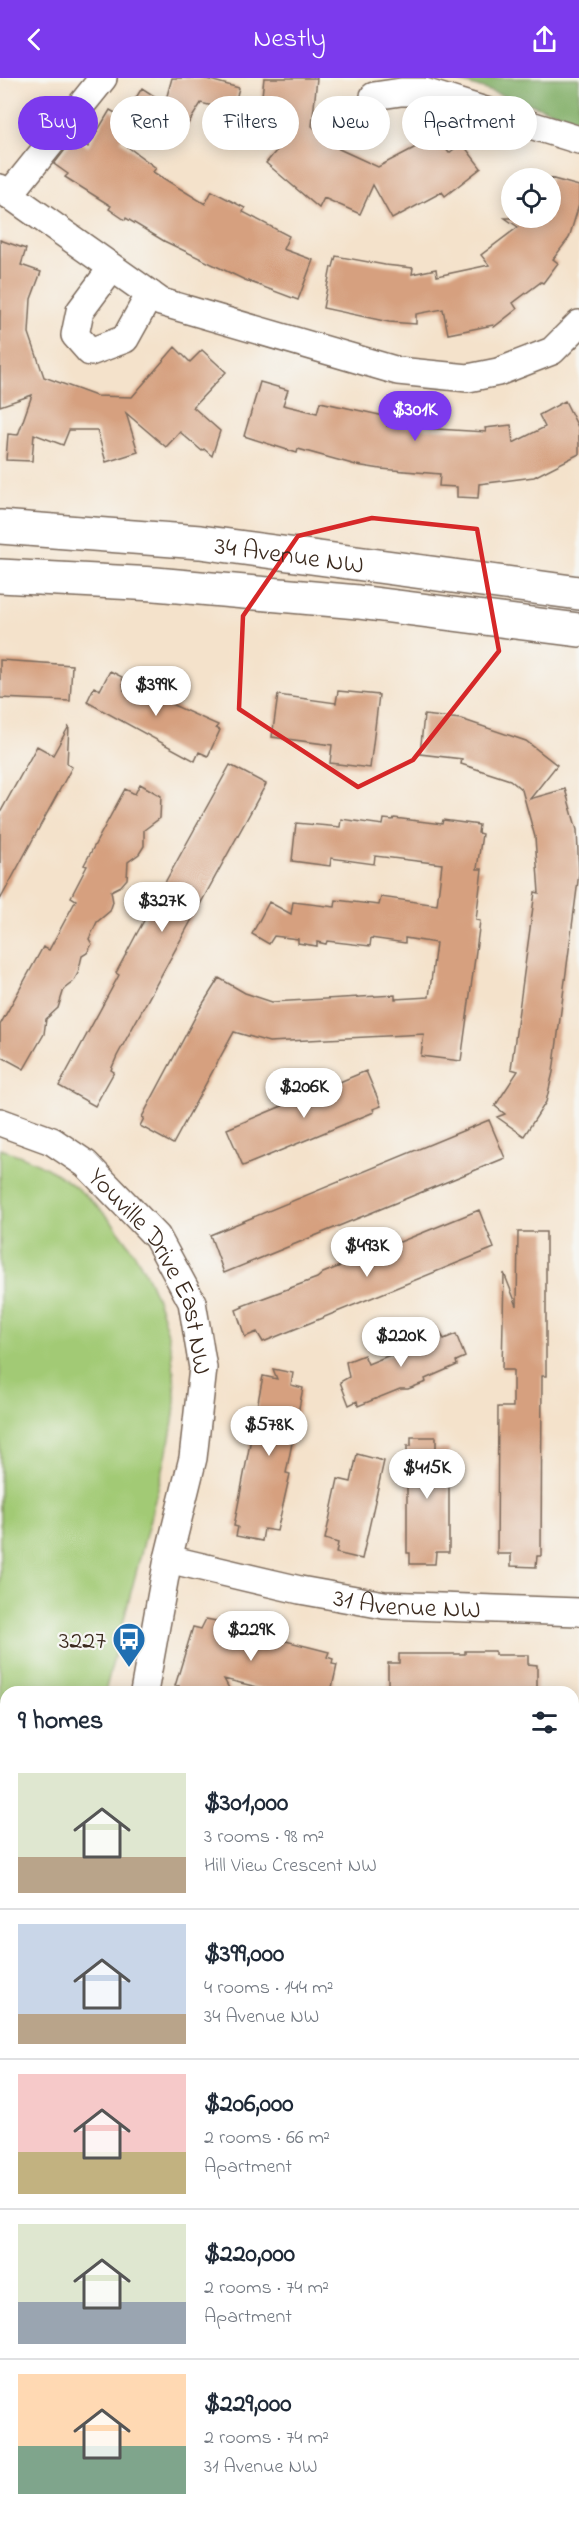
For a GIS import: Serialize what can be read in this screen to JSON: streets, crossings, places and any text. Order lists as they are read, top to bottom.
{
  "streets": {
    "main road": ["34 Avenue NW"],
    "street": ["Youville Drive East NW", "31 Avenue NW"]
  },
  "crossings": [
    ["Youville Drive East NW", "31 Avenue NW"]
  ],
  "places": {
    "bus stop": ["3227"]
  },
  "page": {
    "header": "Nestly",
    "chip": [
      "Buy",
      "Rent",
      "Filters",
      "New",
      "Apartment"
    ],
    "price": [
      "$301K",
      "$399K",
      "$327K",
      "$206K",
      "$493K",
      "$220K",
      "$578K",
      "$415K",
      "$229K"
    ],
    "heading": "9 homes",
    "list": [
      {
        "name": "$301,000",
        "note": "3 rooms · 98 m² · Hill View Crescent NW"
      },
      {
        "name": "$399,000",
        "note": "4 rooms · 144 m² · 34 Avenue NW"
      },
      {
        "name": "$206,000",
        "note": "2 rooms · 66 m² · Apartment"
      },
      {
        "name": "$220,000",
        "note": "2 rooms · 74 m² · Apartment"
      },
      {
        "name": "$229,000",
        "note": "2 rooms · 74 m² · 31 Avenue NW"
      }
    ]
  }
}
